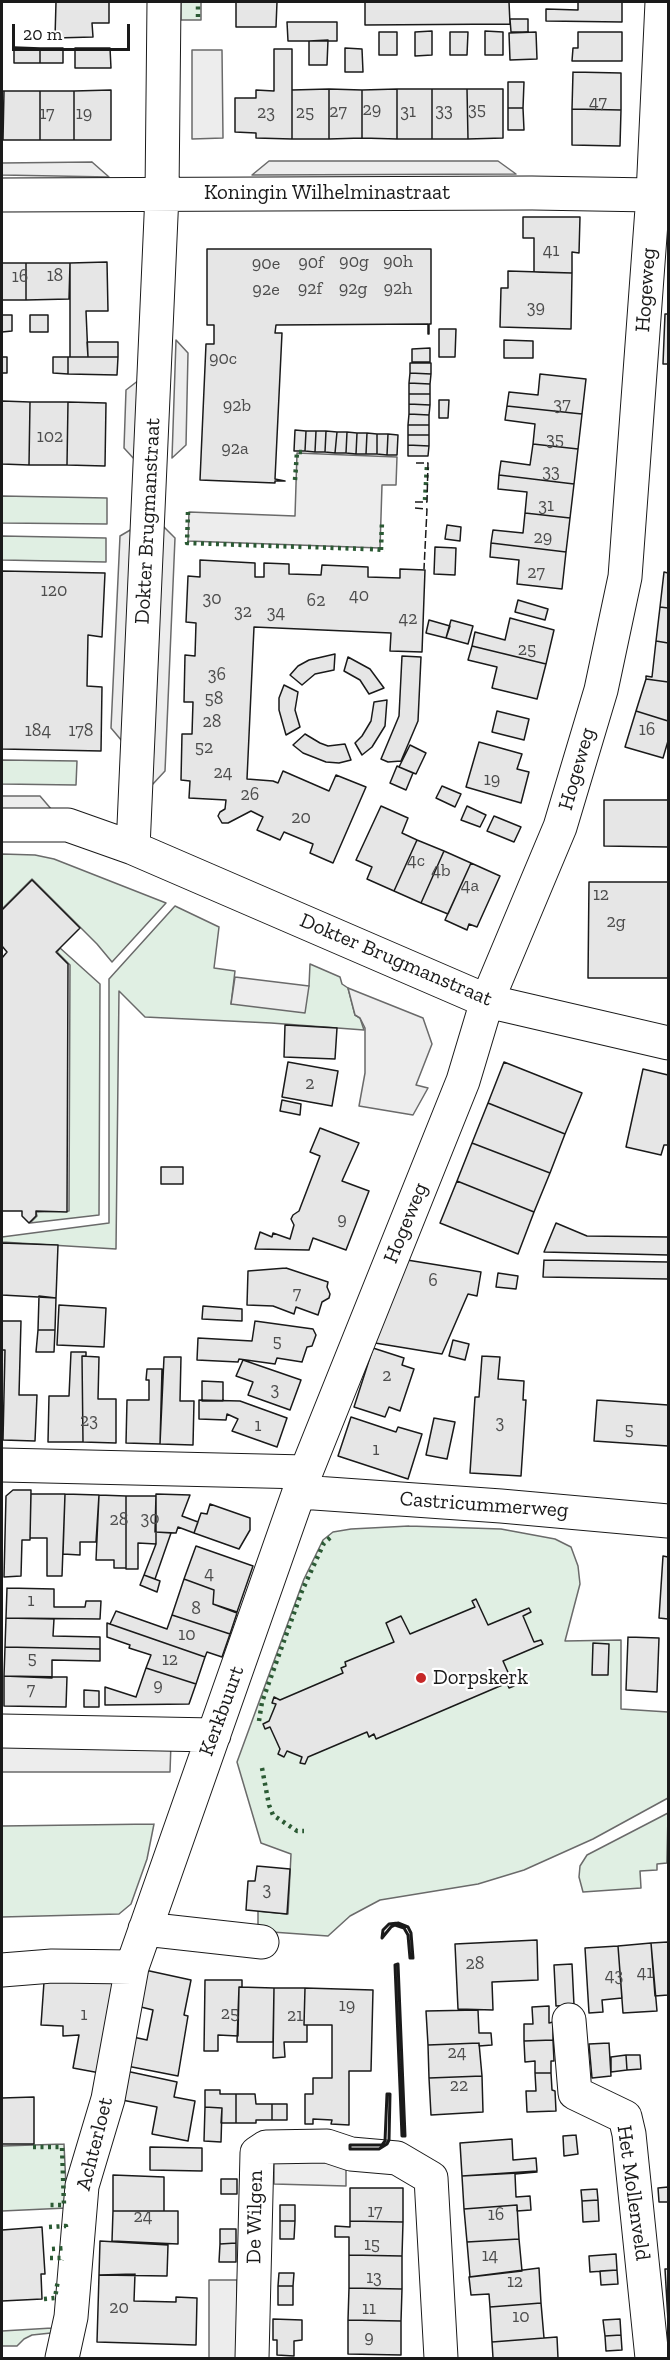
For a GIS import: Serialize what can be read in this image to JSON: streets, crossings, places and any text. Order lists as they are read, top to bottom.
{
  "streets": {
    "street": [
      "Koningin Wilhelminastraat",
      "Hogeweg",
      "Dokter Brugmanstraat",
      "Castricummerweg",
      "Kerkbuurt",
      "Achterloet",
      "Het Mollenveld",
      "De Wilgen"
    ]
  },
  "crossings": [
    ["Koningin Wilhelminastraat", "Hogeweg"],
    ["Koningin Wilhelminastraat", "Dokter Brugmanstraat"],
    ["Hogeweg", "Dokter Brugmanstraat"],
    ["Hogeweg", "Castricummerweg"],
    ["Hogeweg", "Kerkbuurt"],
    ["Castricummerweg", "Kerkbuurt"],
    ["Kerkbuurt", "Achterloet"]
  ],
  "places": ["Dorpskerk"],
  "house_numbers": [
    "47",
    "29",
    "35",
    "33",
    "27",
    "31",
    "23",
    "25",
    "17",
    "19",
    "41",
    "90g",
    "90h",
    "90f",
    "90e",
    "18",
    "16",
    "92f",
    "92g",
    "92h",
    "92e",
    "39",
    "90c",
    "37",
    "92b",
    "102",
    "35",
    "92a",
    "33",
    "31",
    "29",
    "27",
    "120",
    "40",
    "30",
    "62",
    "32",
    "34",
    "42",
    "25",
    "36",
    "58",
    "28",
    "16",
    "184",
    "178",
    "52",
    "24",
    "19",
    "26",
    "20",
    "4c",
    "4b",
    "4a",
    "12",
    "2g",
    "2",
    "9",
    "6",
    "7",
    "5",
    "2",
    "3",
    "23",
    "3",
    "1",
    "5",
    "1",
    "30",
    "28",
    "4",
    "1",
    "8",
    "10",
    "5",
    "12",
    "9",
    "7",
    "3",
    "28",
    "41",
    "43",
    "19",
    "25",
    "1",
    "21",
    "24",
    "22",
    "17",
    "16",
    "24",
    "15",
    "14",
    "13",
    "12",
    "20",
    "11",
    "10",
    "9"
  ],
  "scale_bar": "20 m"
}
